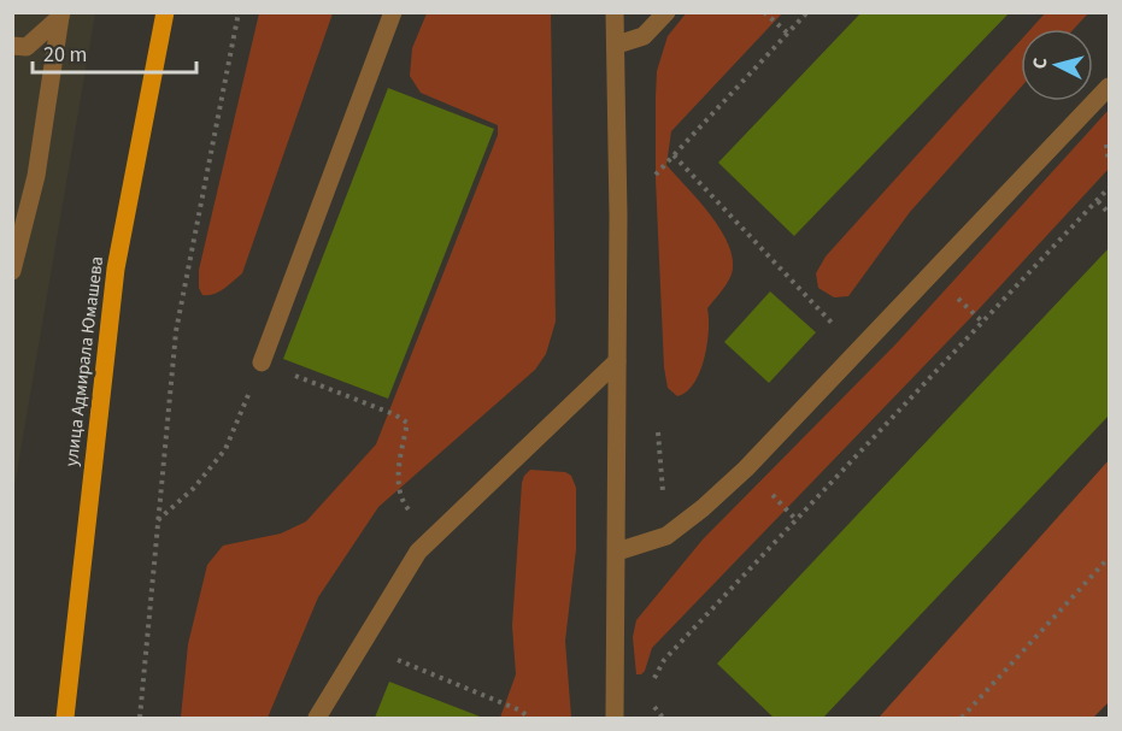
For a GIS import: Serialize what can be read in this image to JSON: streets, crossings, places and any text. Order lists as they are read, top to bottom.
{
  "streets": {
    "main road": ["улица Адмирала Юмашева"]
  },
  "scale_bar": "20 m",
  "north": "left"
}
